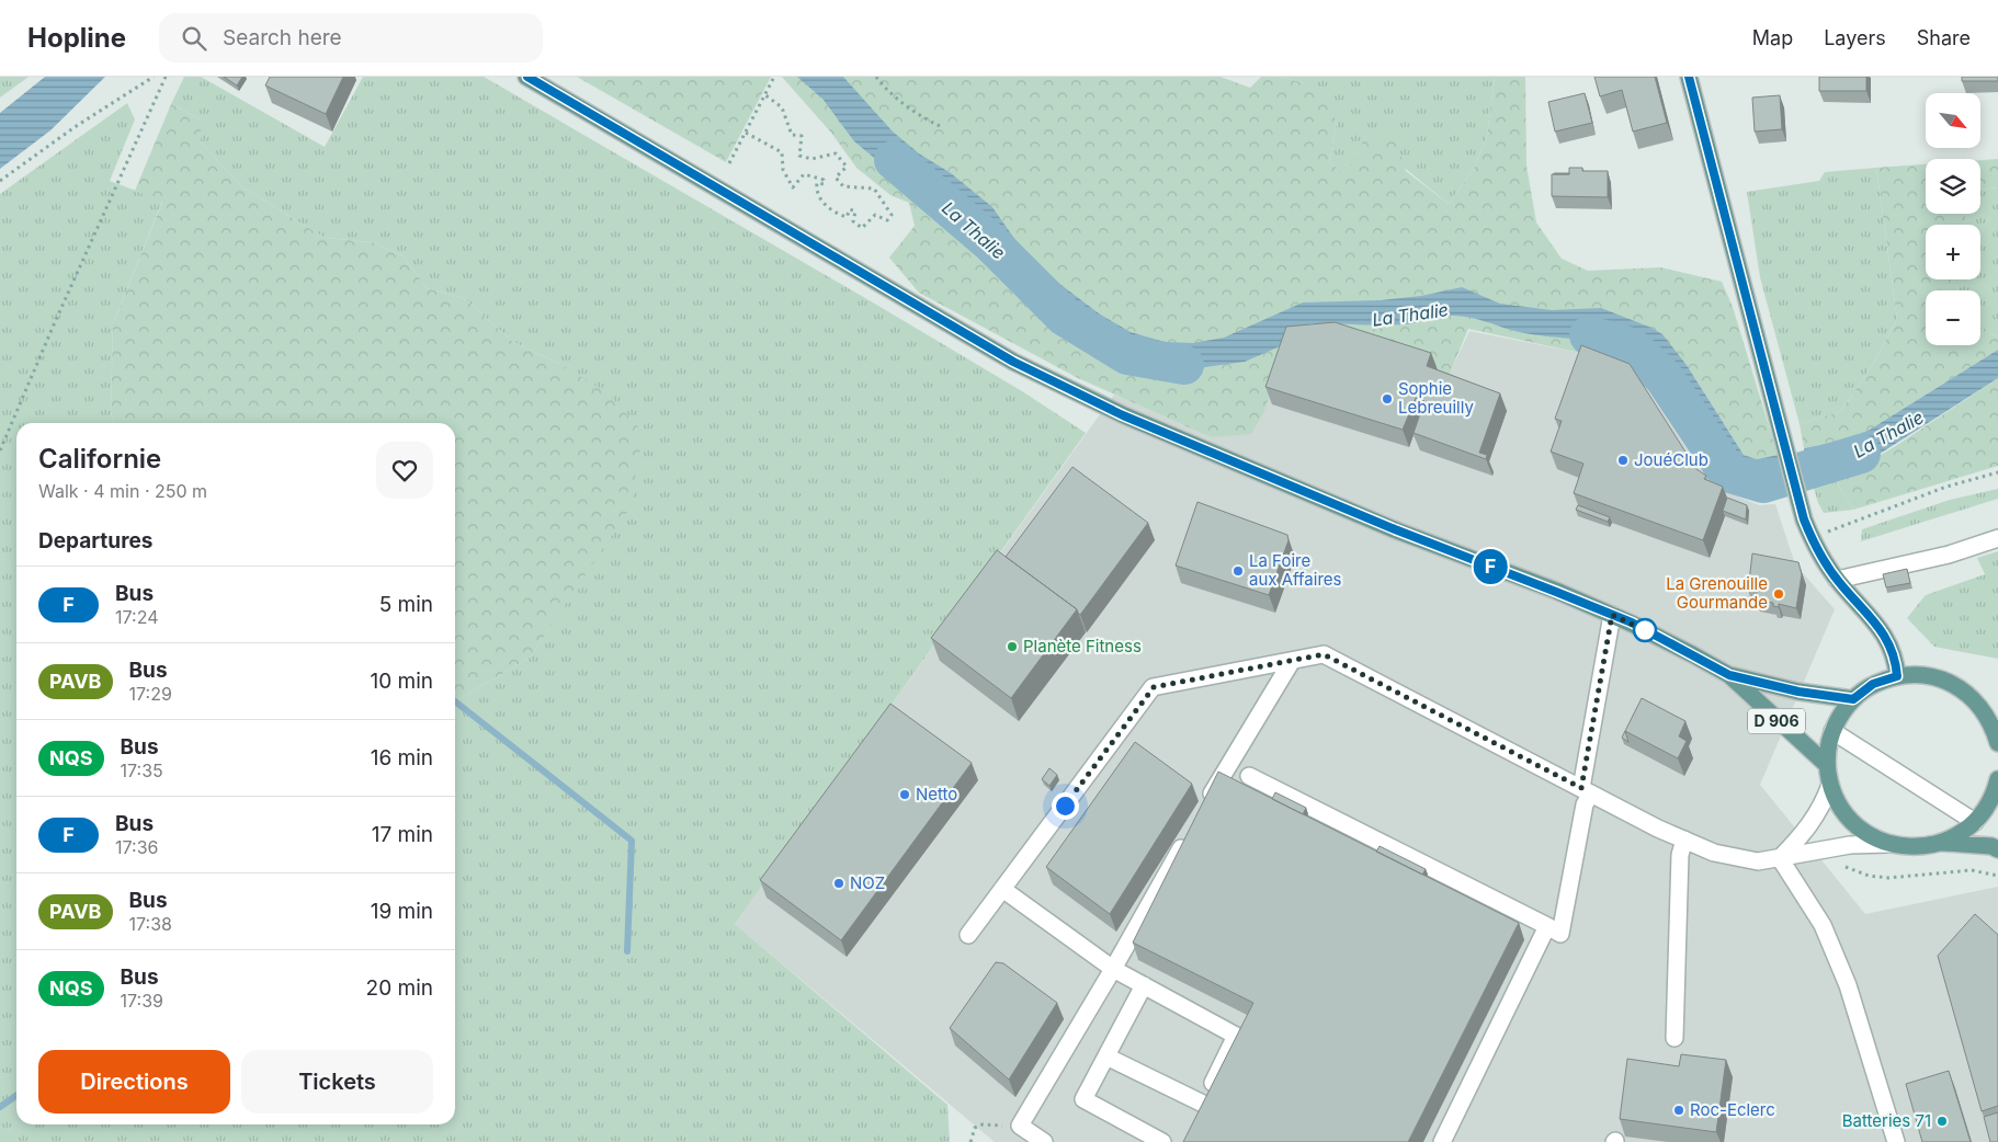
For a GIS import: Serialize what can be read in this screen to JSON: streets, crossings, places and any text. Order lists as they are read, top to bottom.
{
  "streets": {
    "main road": ["D 906"]
  },
  "water": ["La Thalie"],
  "places": [
    "Sophie Lebreuilly",
    "JouéClub",
    "La Foire aux Affaires",
    "La Grenouille Gourmande",
    "Planète Fitness",
    "Netto",
    "NOZ",
    "Roc-Eclerc",
    "Batteries 71"
  ],
  "lines": ["bus line F"],
  "north": "bottom right",
  "page": {
    "header": "Hopline",
    "search": "Search here",
    "nav": ["Map", "Layers", "Share"],
    "on_map": "F",
    "map_buttons": ["+", "−"],
    "heading": [
      ["Californie", "Walk · 4 min · 250 m"],
      "Departures"
    ],
    "list": [
      {
        "mark": "F",
        "name": "Bus",
        "note": "17:24",
        "value": "5 min"
      },
      {
        "mark": "PAVB",
        "name": "Bus",
        "note": "17:29",
        "value": "10 min"
      },
      {
        "mark": "NQS",
        "name": "Bus",
        "note": "17:35",
        "value": "16 min"
      },
      {
        "mark": "F",
        "name": "Bus",
        "note": "17:36",
        "value": "17 min"
      },
      {
        "mark": "PAVB",
        "name": "Bus",
        "note": "17:38",
        "value": "19 min"
      },
      {
        "mark": "NQS",
        "name": "Bus",
        "note": "17:39",
        "value": "20 min"
      }
    ],
    "buttons": ["Directions", "Tickets"]
  }
}
